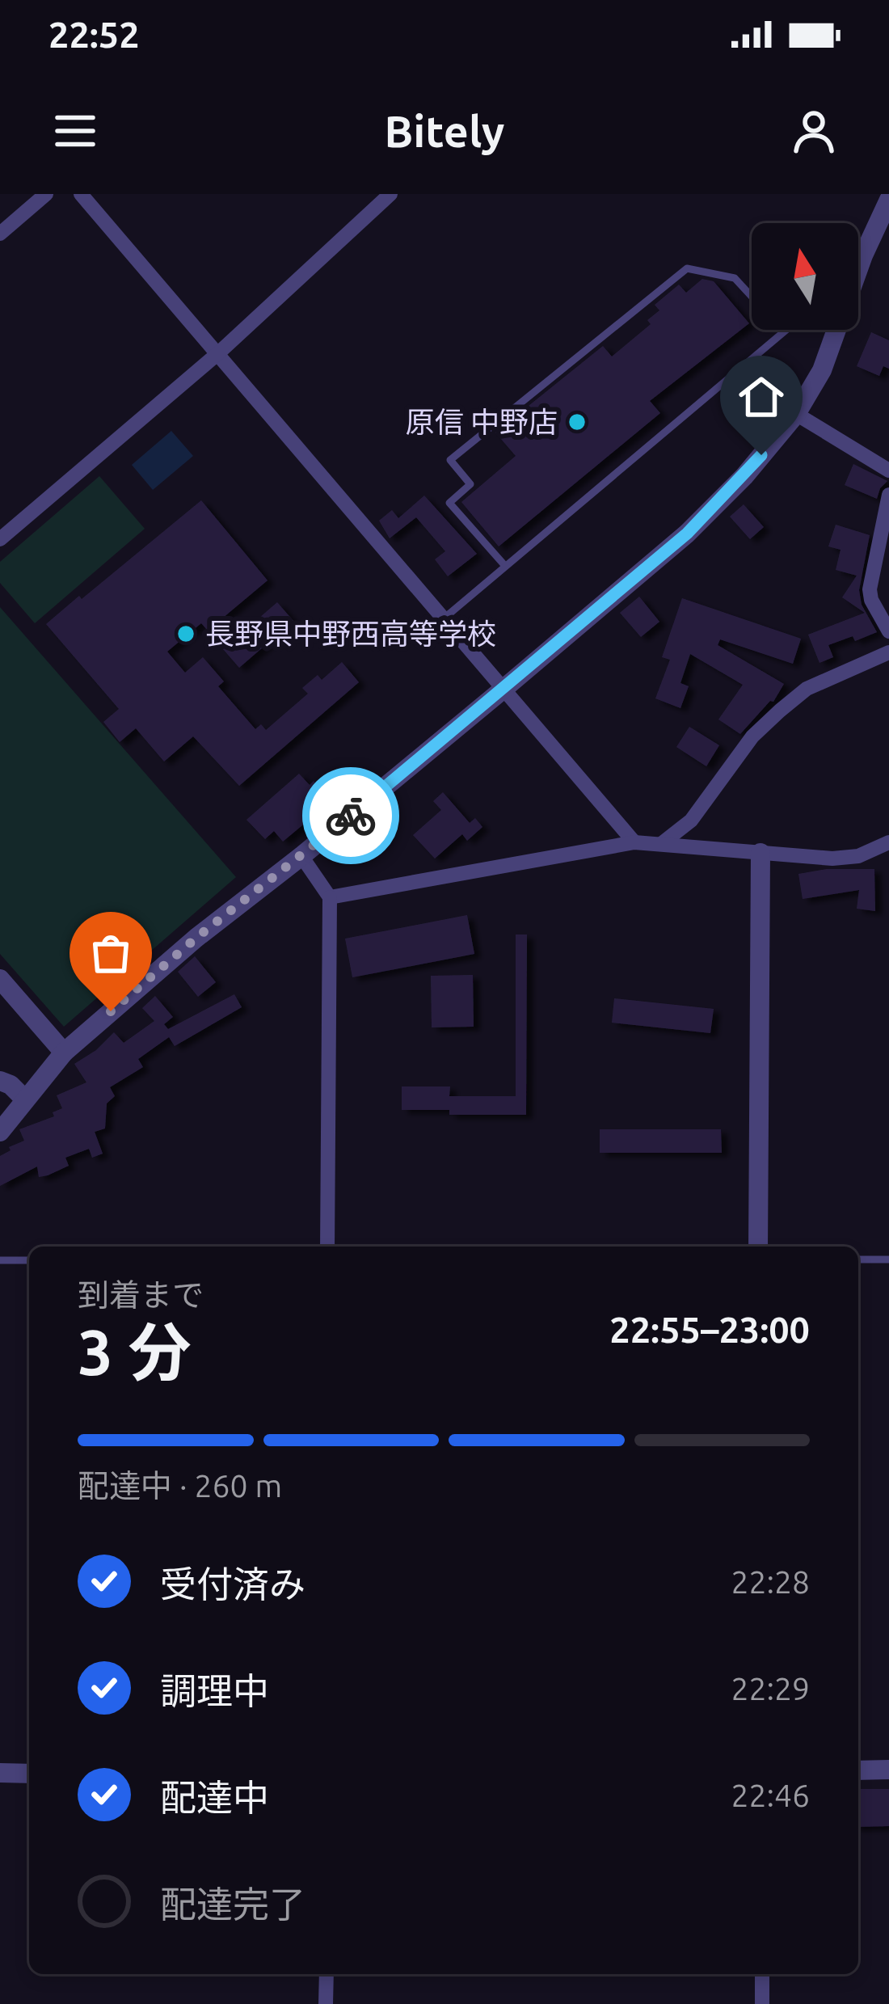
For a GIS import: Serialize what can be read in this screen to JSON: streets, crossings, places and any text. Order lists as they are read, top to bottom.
{
  "places": ["原信 中野店", "長野県中野西高等学校"],
  "north": "top",
  "page": {
    "status": "22:52",
    "header": "Bitely",
    "heading": ["3 分", "到着まで", "22:55–23:00"],
    "bar": "配達中 · 260 m",
    "list": [
      ["受付済み", "22:28"],
      ["調理中", "22:29"],
      ["配達中", "22:46"],
      "配達完了"
    ]
  }
}
